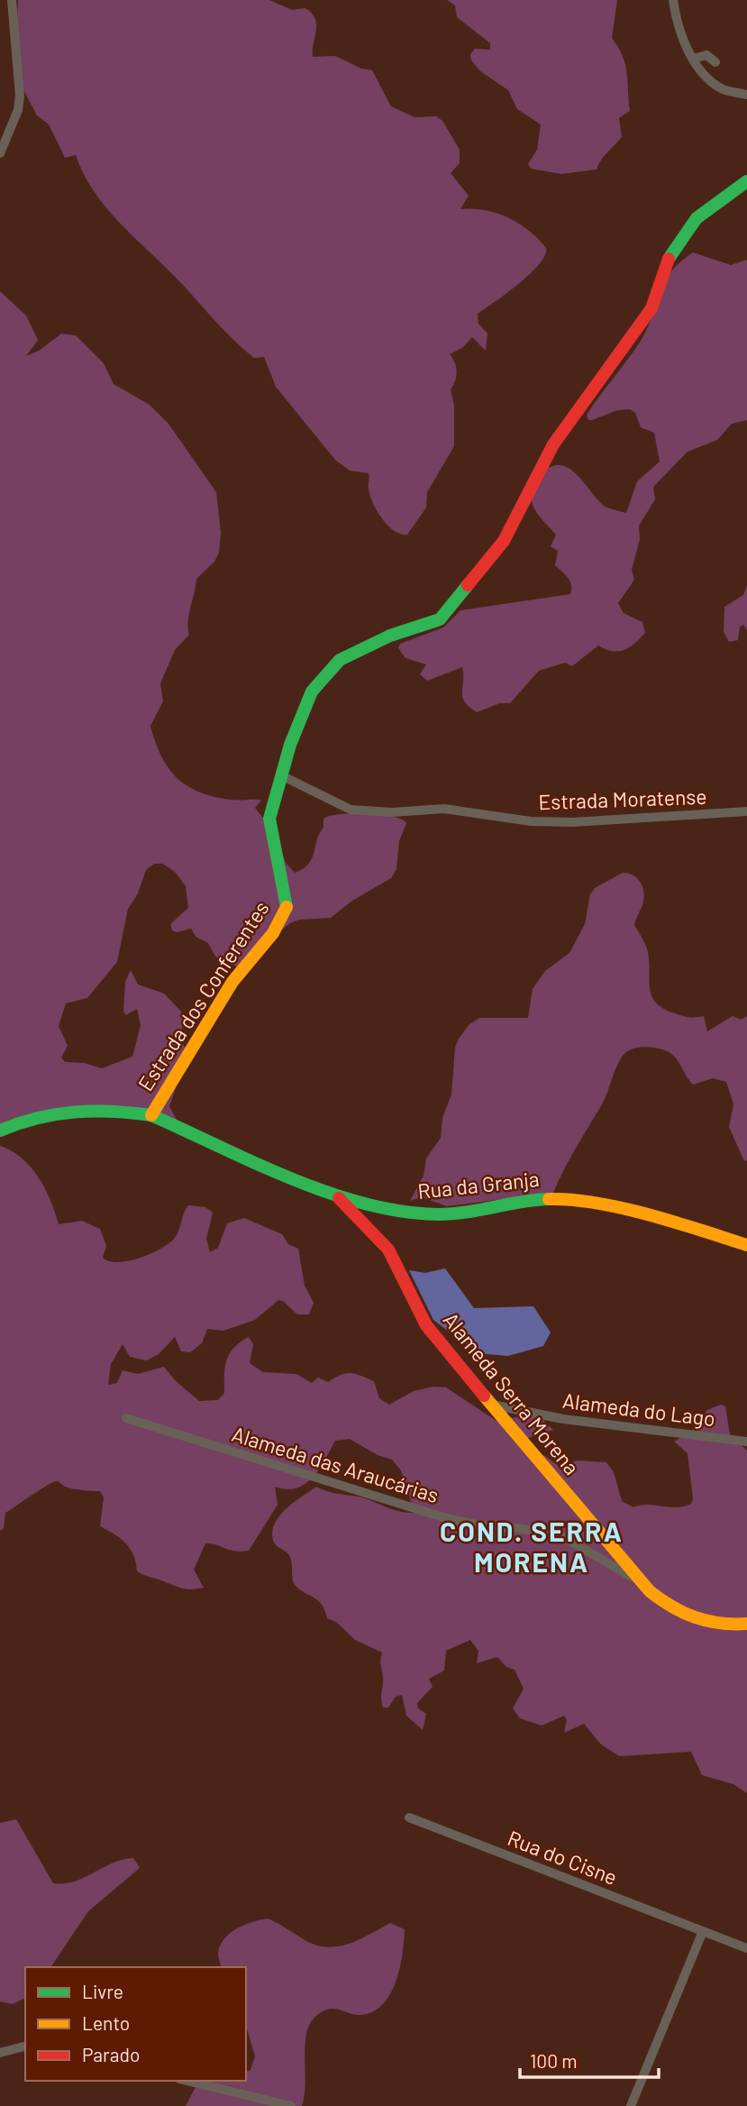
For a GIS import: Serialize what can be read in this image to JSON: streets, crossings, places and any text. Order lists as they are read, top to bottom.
{
  "streets": {
    "street": [
      "Estrada Moratense",
      "Estrada dos Conferentes",
      "Rua da Granja",
      "Alameda Serra Morena",
      "Alameda do Lago",
      "Alameda das Araucárias",
      "Rua do Cisne"
    ]
  },
  "crossings": [
    ["Estrada Moratense", "Estrada dos Conferentes"],
    ["Estrada dos Conferentes", "Rua da Granja"],
    ["Rua da Granja", "Alameda Serra Morena"],
    ["Alameda Serra Morena", "Alameda do Lago"],
    ["Alameda Serra Morena", "Alameda das Araucárias"]
  ],
  "districts": ["COND. SERRA MORENA"],
  "legend": ["Livre", "Lento", "Parado"],
  "scale_bar": "100 m"
}
